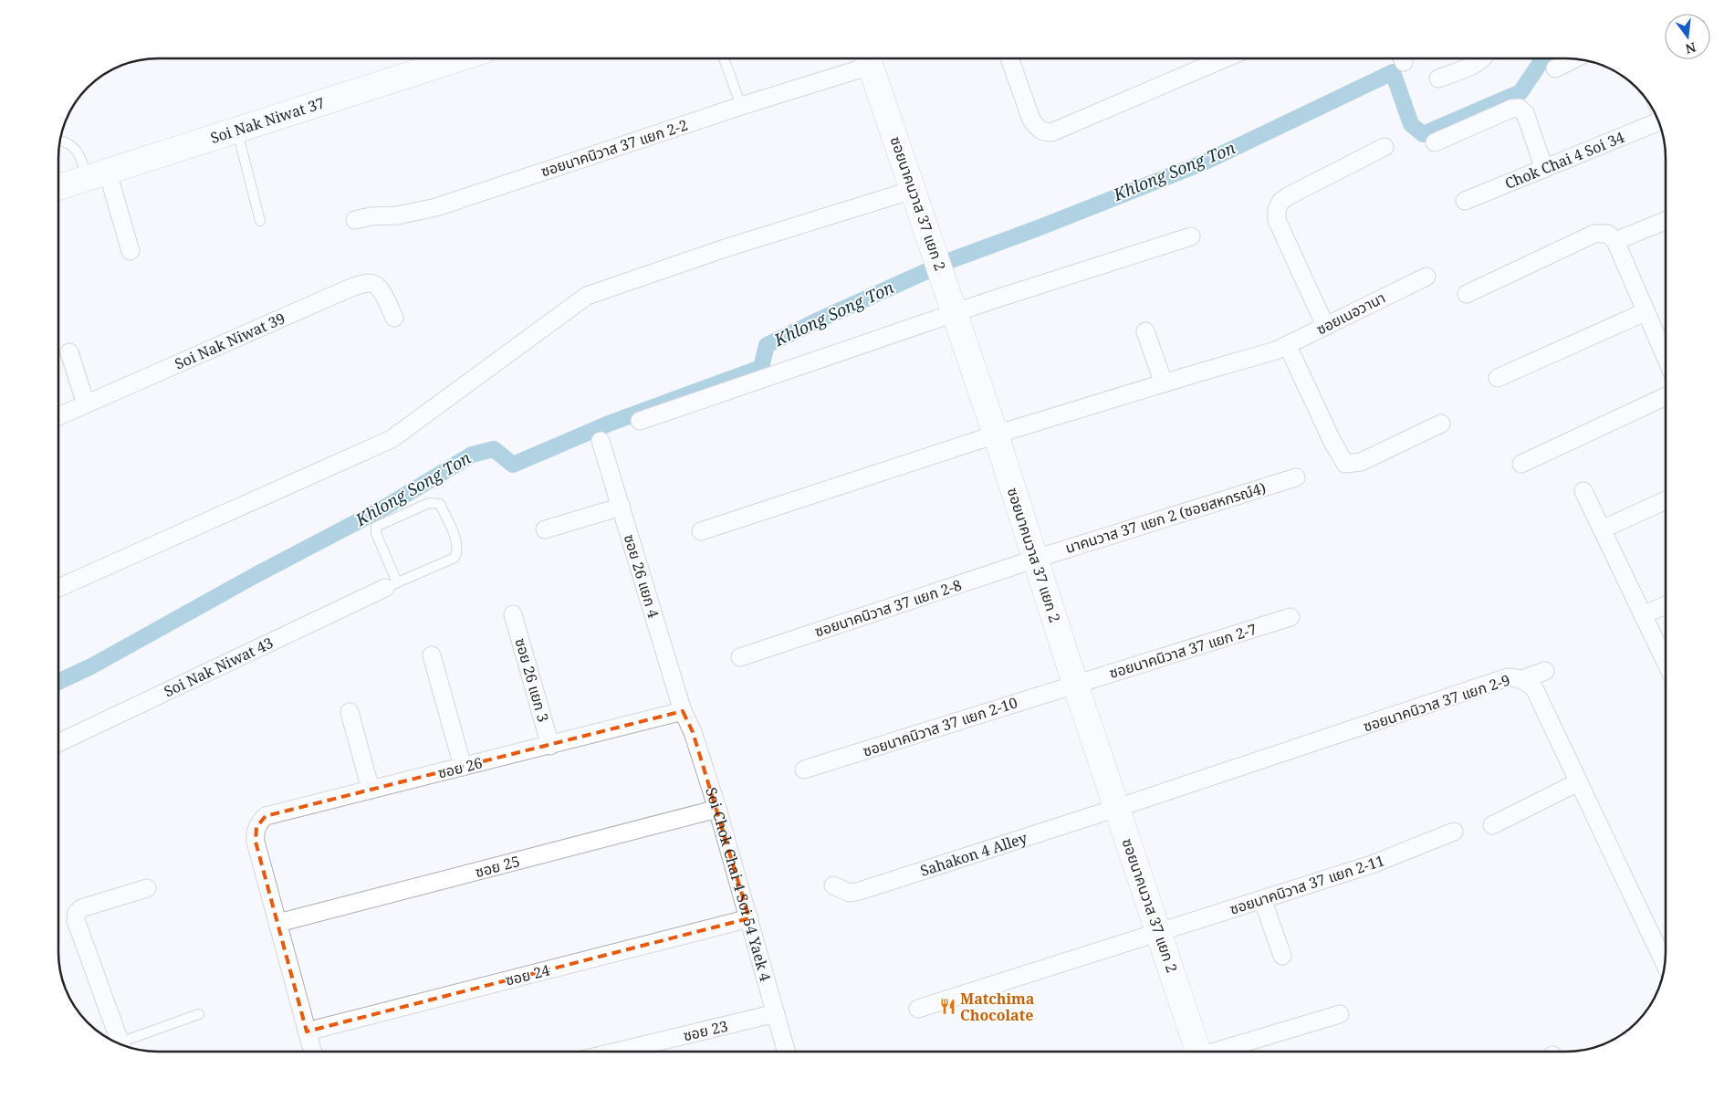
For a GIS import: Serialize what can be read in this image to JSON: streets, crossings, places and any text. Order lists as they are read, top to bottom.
{
  "streets": {
    "street": [
      "Soi Nak Niwat 37",
      "ซอยนาคนิวาส 37 แยก 2-2",
      "Chok Chai 4 Soi 34",
      "ซอยนาคนวาส 37 แยก 2",
      "ซอยเนอวานา",
      "Soi Nak Niwat 39",
      "นาคนวาส 37 แยก 2 (ซอยสหกรณ์4)",
      "ซอย 26 แยก 4",
      "ซอยนาคนิวาส 37 แยก 2-8",
      "ซอยนาคนิวาส 37 แยก 2-7",
      "Soi Nak Niwat 43",
      "ซอย 26 แยก 3",
      "ซอยนาคนิวาส 37 แยก 2-9",
      "ซอยนาคนิวาส 37 แยก 2-10",
      "ซอย 26",
      "Sahakon 4 Alley",
      "ซอย 25",
      "Soi Chok Chai 4 Soi 54 Yaek 4",
      "ซอยนาคนิวาส 37 แยก 2-11",
      "ซอย 24",
      "ซอย 23"
    ]
  },
  "crossings": [
    ["ซอยนาคนวาส 37 แยก 2", "ซอยเนอวานา"],
    ["ซอยนาคนวาส 37 แยก 2", "นาคนวาส 37 แยก 2 (ซอยสหกรณ์4)"],
    ["ซอยนาคนวาส 37 แยก 2", "ซอยนาคนิวาส 37 แยก 2-8"],
    ["ซอยนาคนวาส 37 แยก 2", "ซอยนาคนิวาส 37 แยก 2-7"],
    ["ซอยนาคนวาส 37 แยก 2", "ซอยนาคนิวาส 37 แยก 2-9"],
    ["ซอยนาคนวาส 37 แยก 2", "ซอยนาคนิวาส 37 แยก 2-10"],
    ["ซอยนาคนวาส 37 แยก 2", "Sahakon 4 Alley"],
    ["ซอยนาคนวาส 37 แยก 2", "ซอยนาคนิวาส 37 แยก 2-11"],
    ["นาคนวาส 37 แยก 2 (ซอยสหกรณ์4)", "ซอยนาคนิวาส 37 แยก 2-8"],
    ["ซอย 26 แยก 4", "ซอย 26"],
    ["ซอย 26 แยก 4", "Soi Chok Chai 4 Soi 54 Yaek 4"],
    ["ซอยนาคนิวาส 37 แยก 2-7", "ซอยนาคนิวาส 37 แยก 2-10"],
    ["ซอย 26 แยก 3", "ซอย 26"],
    ["ซอยนาคนิวาส 37 แยก 2-9", "Sahakon 4 Alley"],
    ["ซอย 26", "ซอย 25"],
    ["ซอย 26", "Soi Chok Chai 4 Soi 54 Yaek 4"],
    ["ซอย 25", "Soi Chok Chai 4 Soi 54 Yaek 4"],
    ["Soi Chok Chai 4 Soi 54 Yaek 4", "ซอย 24"],
    ["Soi Chok Chai 4 Soi 54 Yaek 4", "ซอย 23"]
  ],
  "water": ["Khlong Song Ton"],
  "places": {
    "restaurant": ["Matchima Chocolate"]
  },
  "north": "bottom"
}
